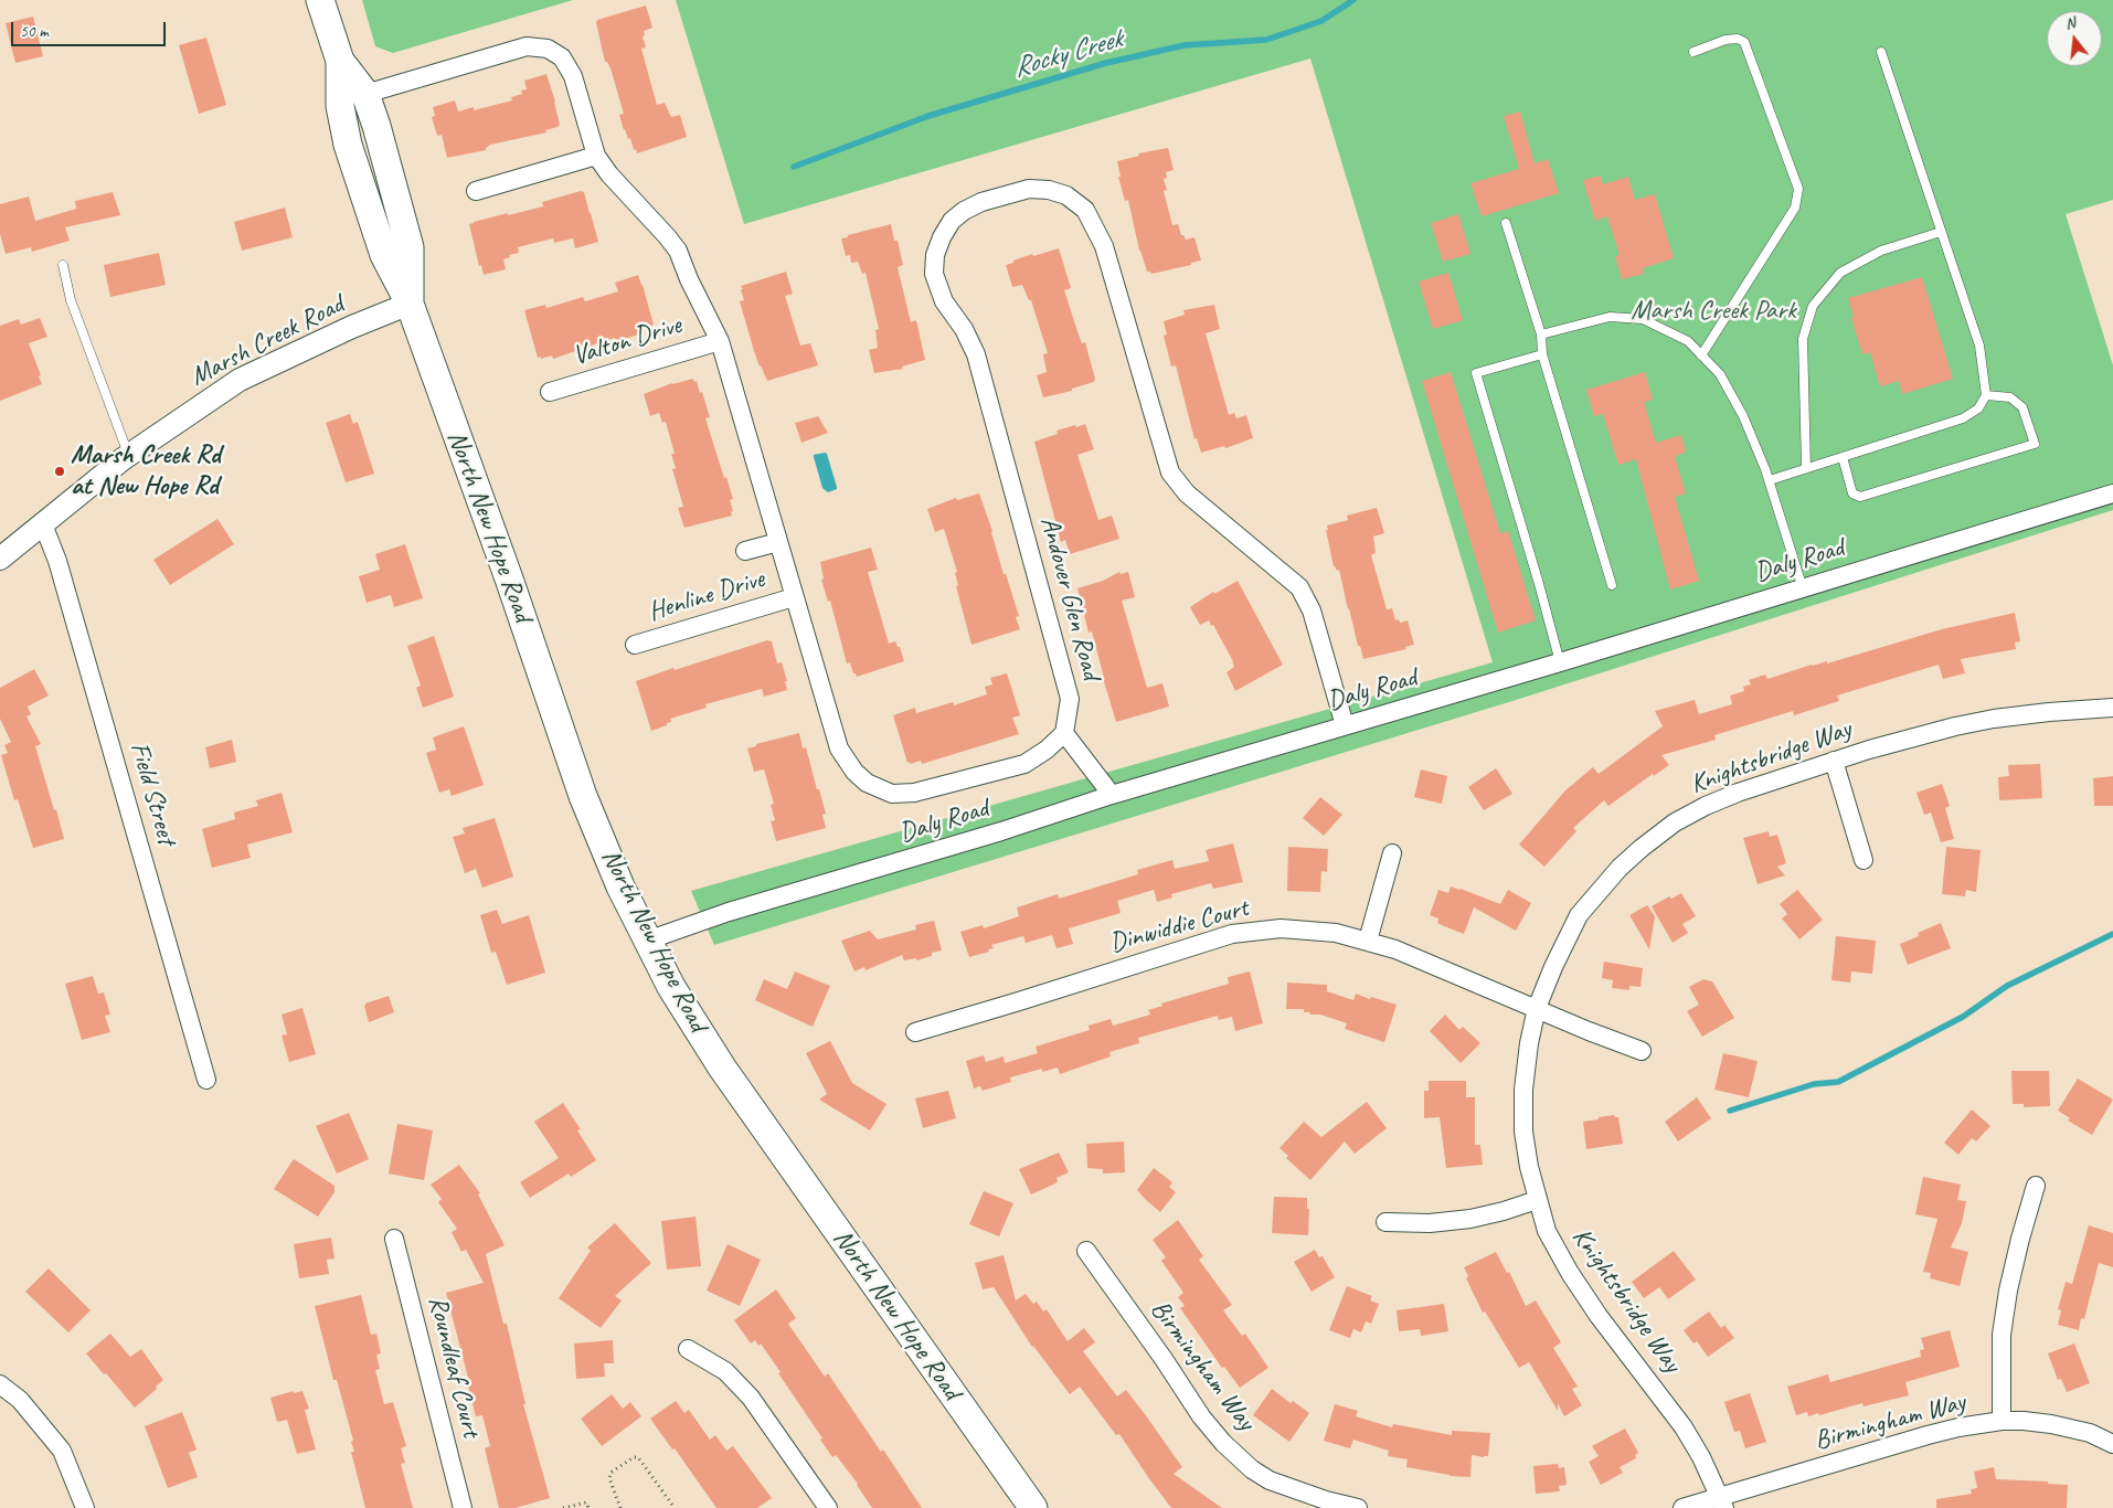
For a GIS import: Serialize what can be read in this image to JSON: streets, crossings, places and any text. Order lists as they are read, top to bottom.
{
  "streets": {
    "main road": ["North New Hope Road"],
    "street": [
      "Marsh Creek Road",
      "Valton Drive",
      "Daly Road",
      "Henline Drive",
      "Andover Glen Road",
      "Knightsbridge Way",
      "Field Street",
      "Dinwiddie Court",
      "Birmingham Way",
      "Roundleaf Court"
    ]
  },
  "crossings": [
    ["Marsh Creek Road", "North New Hope Road"],
    ["Marsh Creek Road", "Field Street"],
    ["North New Hope Road", "Daly Road"],
    ["Daly Road", "Andover Glen Road"],
    ["Knightsbridge Way", "Dinwiddie Court"],
    ["Knightsbridge Way", "Birmingham Way"]
  ],
  "water": ["Rocky Creek"],
  "parks": ["Marsh Creek Park"],
  "places": ["Marsh Creek Rd at New Hope Rd"],
  "scale_bar": "50 m",
  "north": "top"
}
